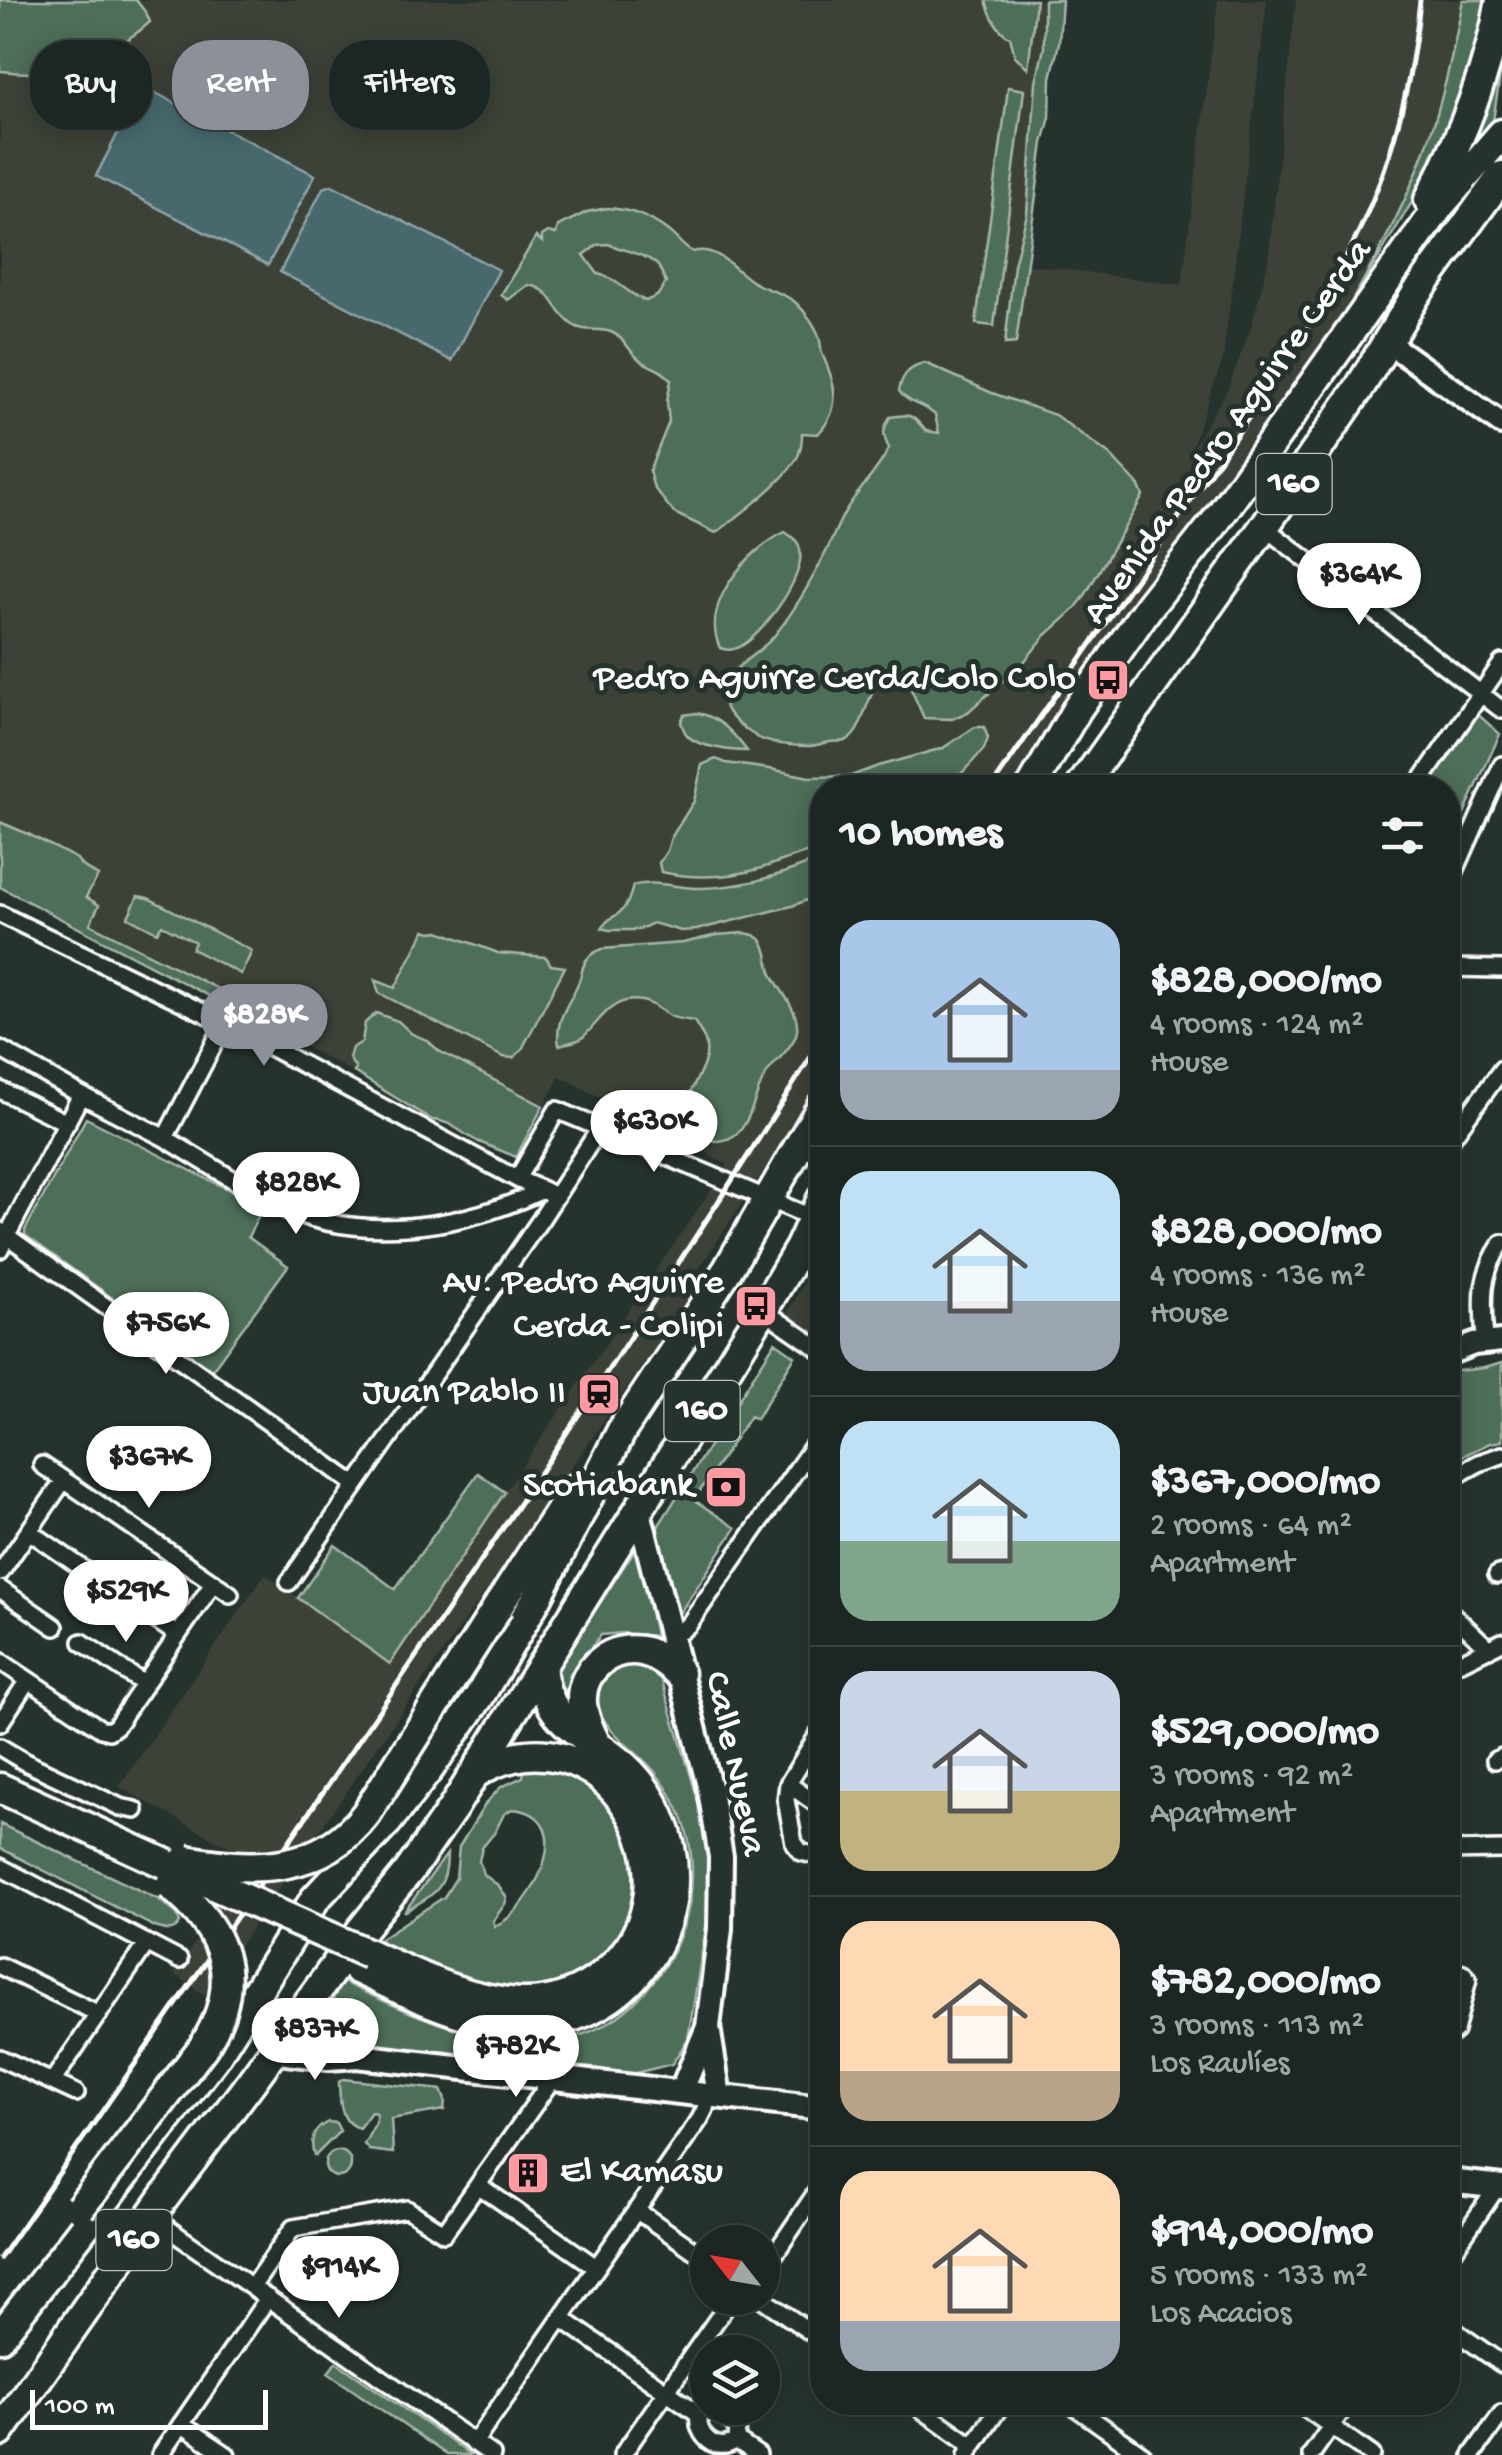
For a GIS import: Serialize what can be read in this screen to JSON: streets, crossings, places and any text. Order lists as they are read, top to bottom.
{
  "streets": {
    "highway": ["Avenida Pedro Aguirre Cerda", "160"],
    "main road": ["Calle Nueva"]
  },
  "crossings": [
    ["160", "Calle Nueva"]
  ],
  "places": {
    "bus stop": ["Pedro Aguirre Cerda/Colo Colo", "Av. Pedro Aguirre Cerda - Colipi"],
    "station": ["Juan Pablo II"],
    "bank": ["Scotiabank"],
    "building": ["El Kamasu"]
  },
  "scale_bar": "100 m",
  "north": "top left",
  "page": {
    "chip": ["Buy", "Rent", "Filters"],
    "price": [
      "$364K",
      "$828K",
      "$630K",
      "$828K",
      "$756K",
      "$367K",
      "$529K",
      "$837K",
      "$782K",
      "$914K"
    ],
    "heading": "10 homes",
    "list": [
      {
        "name": "$828,000/mo",
        "note": "4 rooms · 124 m² · House"
      },
      {
        "name": "$828,000/mo",
        "note": "4 rooms · 136 m² · House"
      },
      {
        "name": "$367,000/mo",
        "note": "2 rooms · 64 m² · Apartment"
      },
      {
        "name": "$529,000/mo",
        "note": "3 rooms · 92 m² · Apartment"
      },
      {
        "name": "$782,000/mo",
        "note": "3 rooms · 113 m² · Los Raulíes"
      },
      {
        "name": "$914,000/mo",
        "note": "5 rooms · 133 m² · Los Acacios"
      }
    ],
    "scale": "100 m"
  }
}
